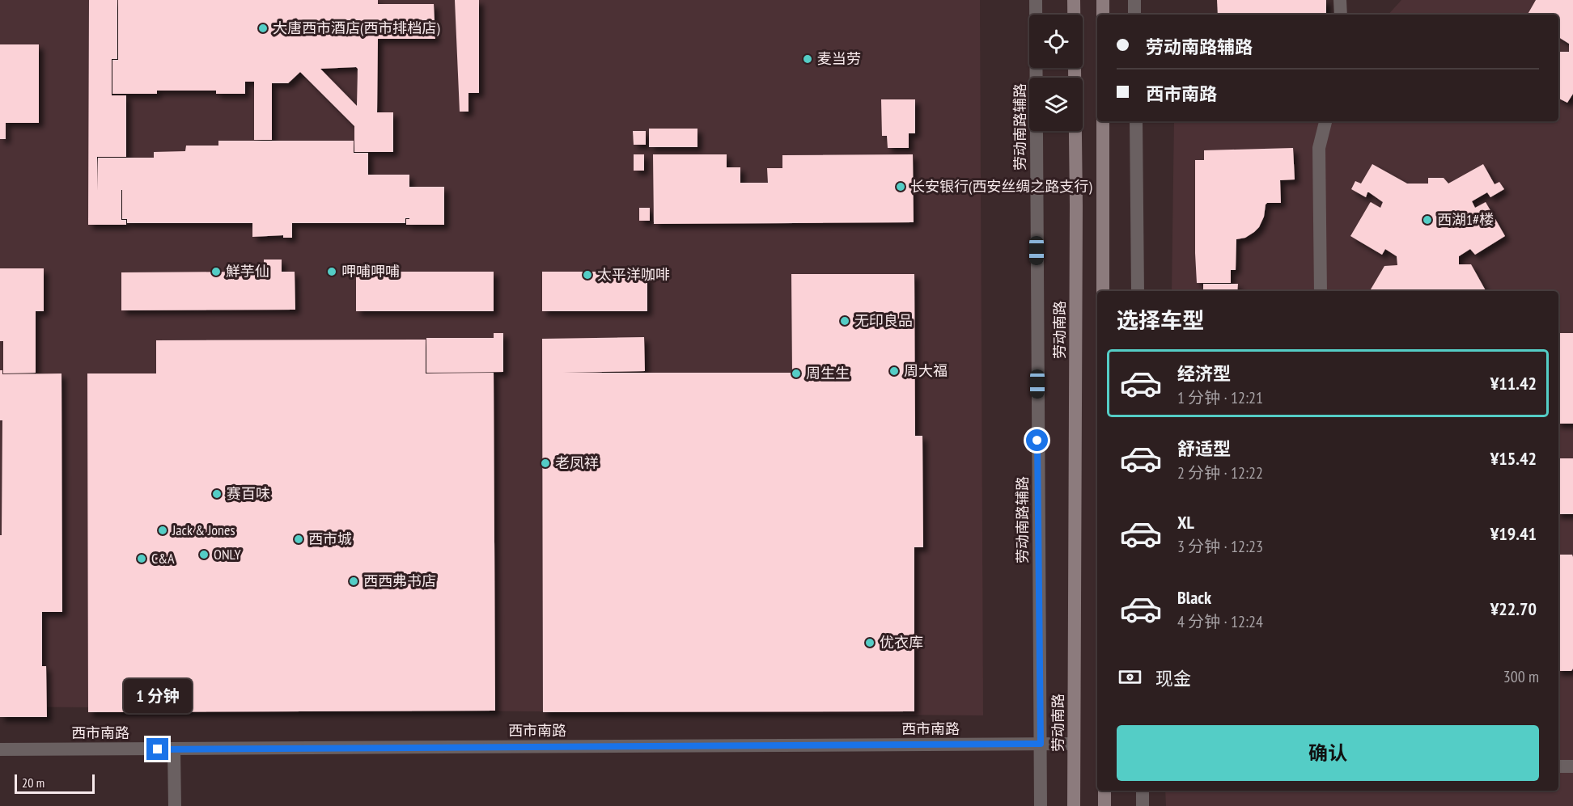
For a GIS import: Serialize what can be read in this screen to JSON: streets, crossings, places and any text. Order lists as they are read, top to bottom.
{
  "streets": {
    "main road": ["劳动南路"],
    "street": ["劳动南路辅路", "西市南路"]
  },
  "crossings": [
    ["劳动南路辅路", "西市南路"],
    ["劳动南路", "西市南路"]
  ],
  "places": [
    "大唐西市酒店(西市排档店)",
    "麦当劳",
    "长安银行(西安丝绸之路支行)",
    "西湖1#楼",
    "鮮芋仙",
    "呷哺呷哺",
    "太平洋咖啡",
    "无印良品",
    "周大福",
    "周生生",
    "老凤祥",
    "赛百味",
    "Jack & Jones",
    "西市城",
    "ONLY",
    "C&A",
    "西西弗书店",
    "优衣库"
  ],
  "scale_bar": "20 m",
  "page": {
    "banner": ["劳动南路辅路", "西市南路"],
    "heading": "选择车型",
    "list": [
      {
        "name": "经济型",
        "note": "1 分钟 · 12:21",
        "value": "¥11.42"
      },
      {
        "name": "舒适型",
        "note": "2 分钟 · 12:22",
        "value": "¥15.42"
      },
      {
        "name": "XL",
        "note": "3 分钟 · 12:23",
        "value": "¥19.41"
      },
      {
        "name": "Black",
        "note": "4 分钟 · 12:24",
        "value": "¥22.70"
      }
    ],
    "pay": ["现金", "300 m"],
    "bubble": "1 分钟",
    "buttons": "确认",
    "scale": "20 m"
  }
}
